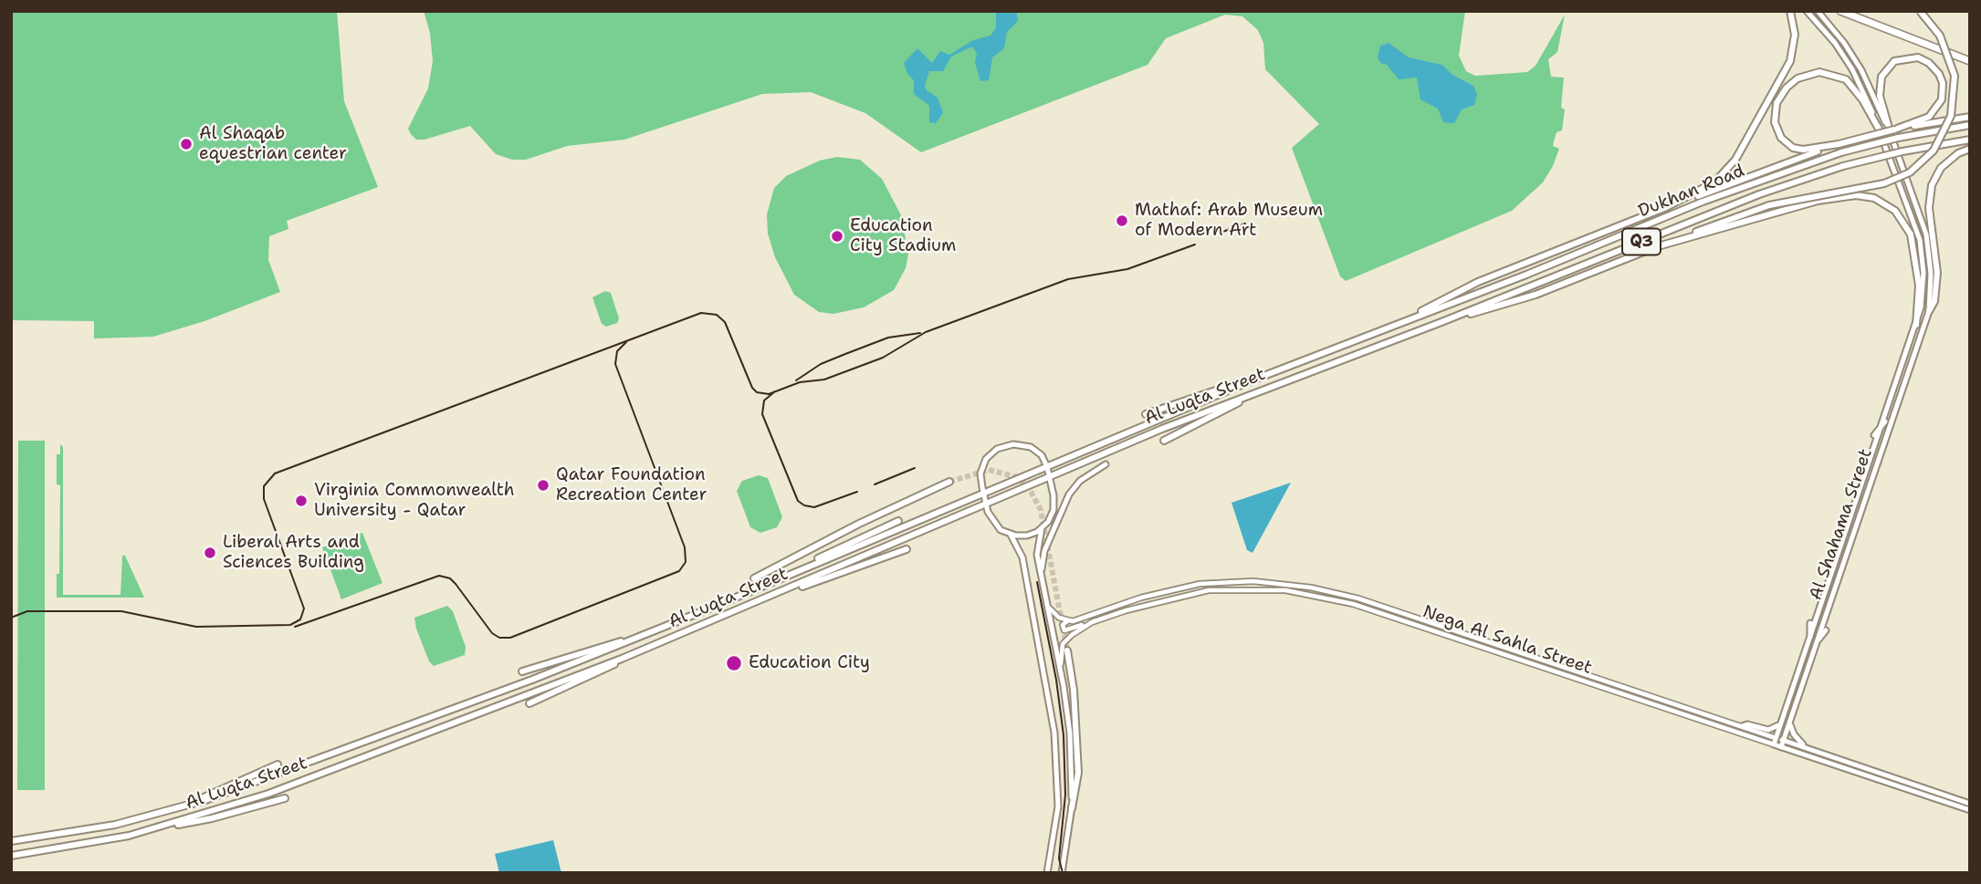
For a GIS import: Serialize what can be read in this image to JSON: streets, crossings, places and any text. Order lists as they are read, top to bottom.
{
  "streets": {
    "main road": [
      "Dukhan Road",
      "Q3",
      "Al Luqta Street",
      "Al Shahama Street",
      "Nega Al Sahla Street"
    ]
  },
  "crossings": [
    ["Dukhan Road", "Al Luqta Street"],
    ["Al Shahama Street", "Nega Al Sahla Street"]
  ],
  "places": [
    "Al Shaqab equestrian center",
    "Mathaf: Arab Museum of Modern Art",
    "Education City Stadium",
    "Qatar Foundation Recreation Center",
    "Virginia Commonwealth University - Qatar",
    "Liberal Arts and Sciences Building",
    "Education City"
  ]
}
